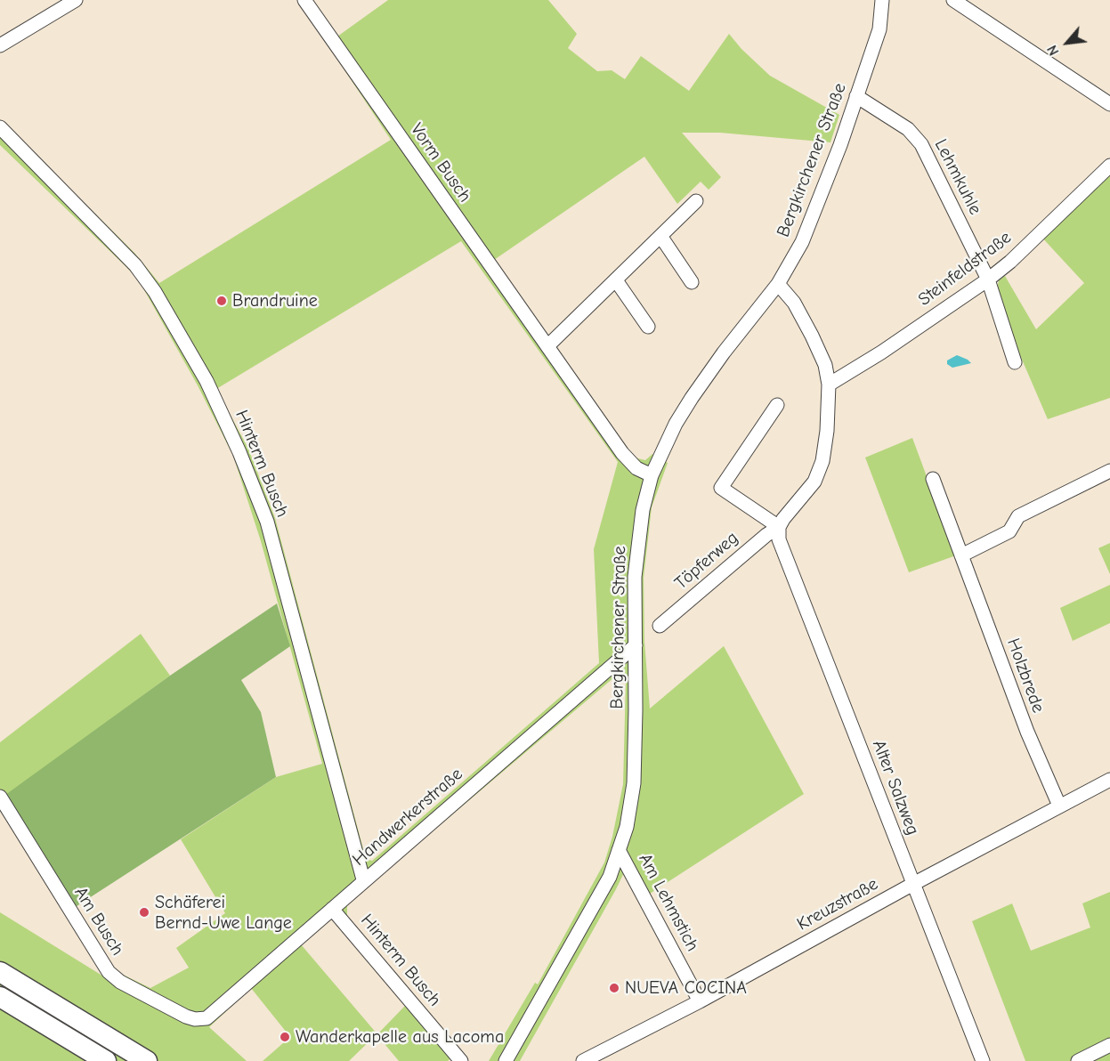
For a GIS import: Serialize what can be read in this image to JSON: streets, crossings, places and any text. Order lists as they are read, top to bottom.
{
  "streets": {
    "street": [
      "Bergkirchener Straße",
      "Vorm Busch",
      "Lehmkuhle",
      "Steinfeldstraße",
      "Hinterm Busch",
      "Töpferweg",
      "Holzbrede",
      "Alter Salzweg",
      "Handwerkerstraße",
      "Am Lehmstich",
      "Kreuzstraße",
      "Am Busch"
    ]
  },
  "crossings": [
    ["Bergkirchener Straße", "Vorm Busch"],
    ["Bergkirchener Straße", "Lehmkuhle"],
    ["Bergkirchener Straße", "Handwerkerstraße"],
    ["Bergkirchener Straße", "Am Lehmstich"],
    ["Lehmkuhle", "Steinfeldstraße"],
    ["Hinterm Busch", "Handwerkerstraße"],
    ["Töpferweg", "Alter Salzweg"],
    ["Holzbrede", "Kreuzstraße"],
    ["Alter Salzweg", "Kreuzstraße"],
    ["Handwerkerstraße", "Am Busch"],
    ["Am Lehmstich", "Kreuzstraße"]
  ],
  "places": [
    "Brandruine",
    "Schäferei Bernd-Uwe Lange",
    "NUEVA COCINA",
    "Wanderkapelle aus Lacoma"
  ],
  "north": "bottom left"
}
